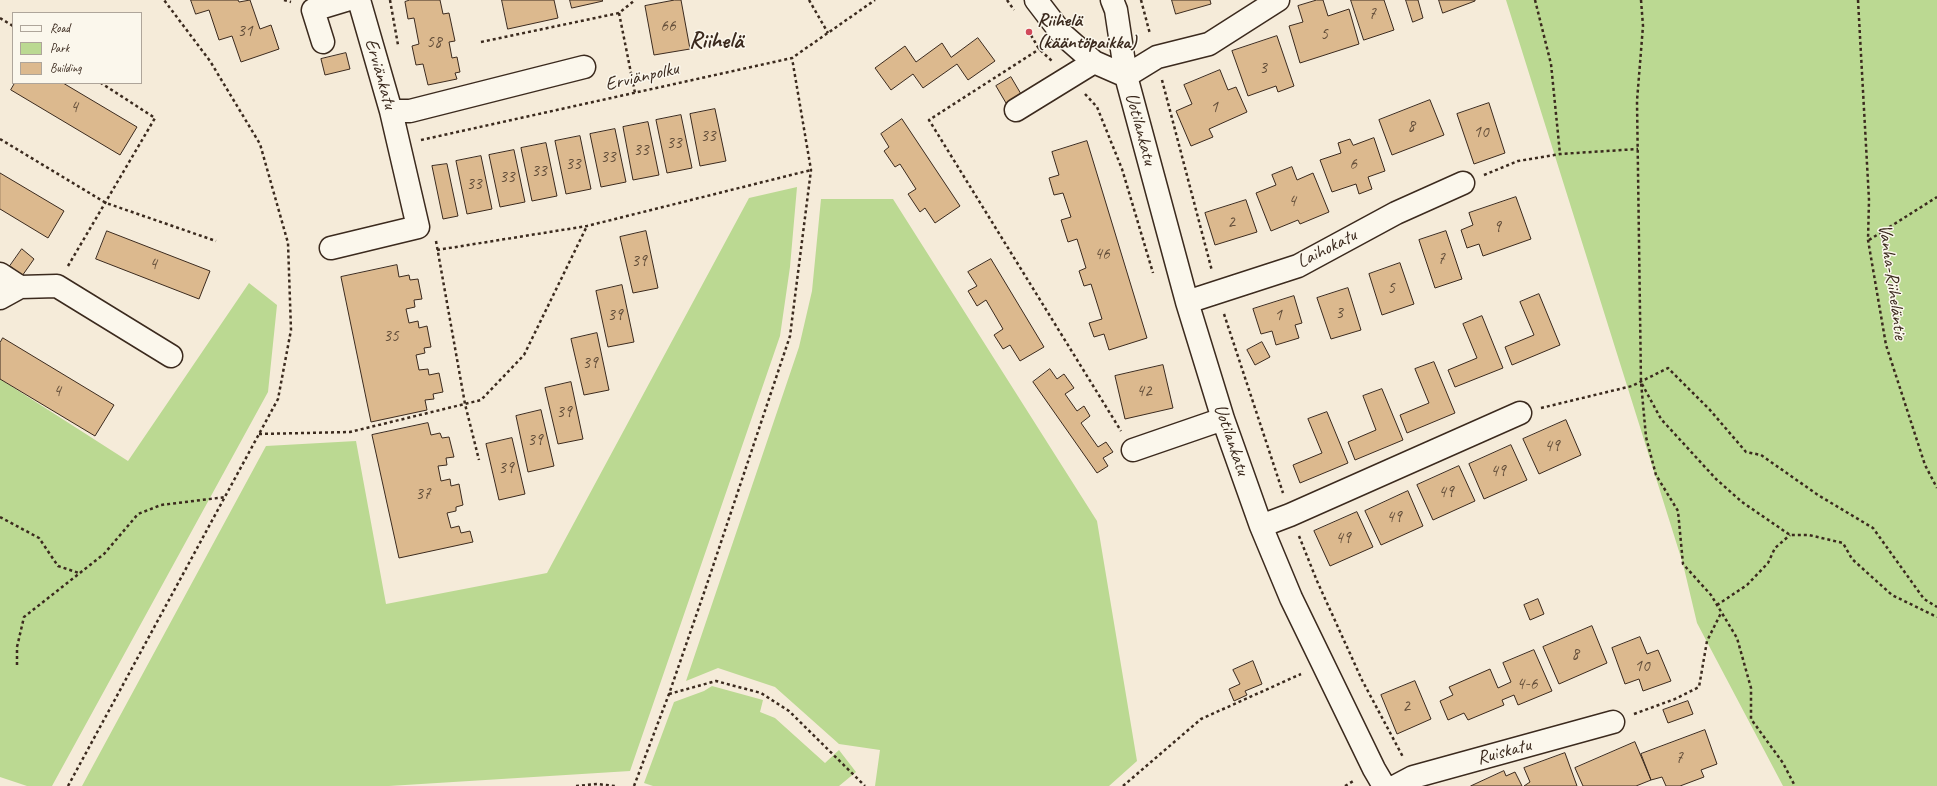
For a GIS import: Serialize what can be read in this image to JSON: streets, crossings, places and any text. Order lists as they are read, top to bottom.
{
  "streets": {
    "street": [
      "Erviänkatu",
      "Uotilankatu",
      "Laihokatu",
      "Ruiskatu"
    ],
    "path": ["Erviänpolku", "Vanha-Riiheläntie"]
  },
  "crossings": [
    ["Erviänkatu", "Erviänpolku"],
    ["Uotilankatu", "Laihokatu"]
  ],
  "districts": ["Riihelä"],
  "places": ["Riihelä (kääntöpaikka)"],
  "house_numbers": [
    "7",
    "66",
    "31",
    "5",
    "58",
    "3",
    "4",
    "1",
    "8",
    "10",
    "33",
    "33",
    "33",
    "33",
    "33",
    "6",
    "33",
    "33",
    "33",
    "4",
    "2",
    "9",
    "46",
    "7",
    "39",
    "4",
    "5",
    "3",
    "39",
    "1",
    "35",
    "39",
    "4",
    "42",
    "39",
    "39",
    "49",
    "39",
    "49",
    "49",
    "37",
    "49",
    "49",
    "8",
    "10",
    "4-6",
    "2",
    "7"
  ],
  "legend": ["Road", "Park", "Building"]
}
